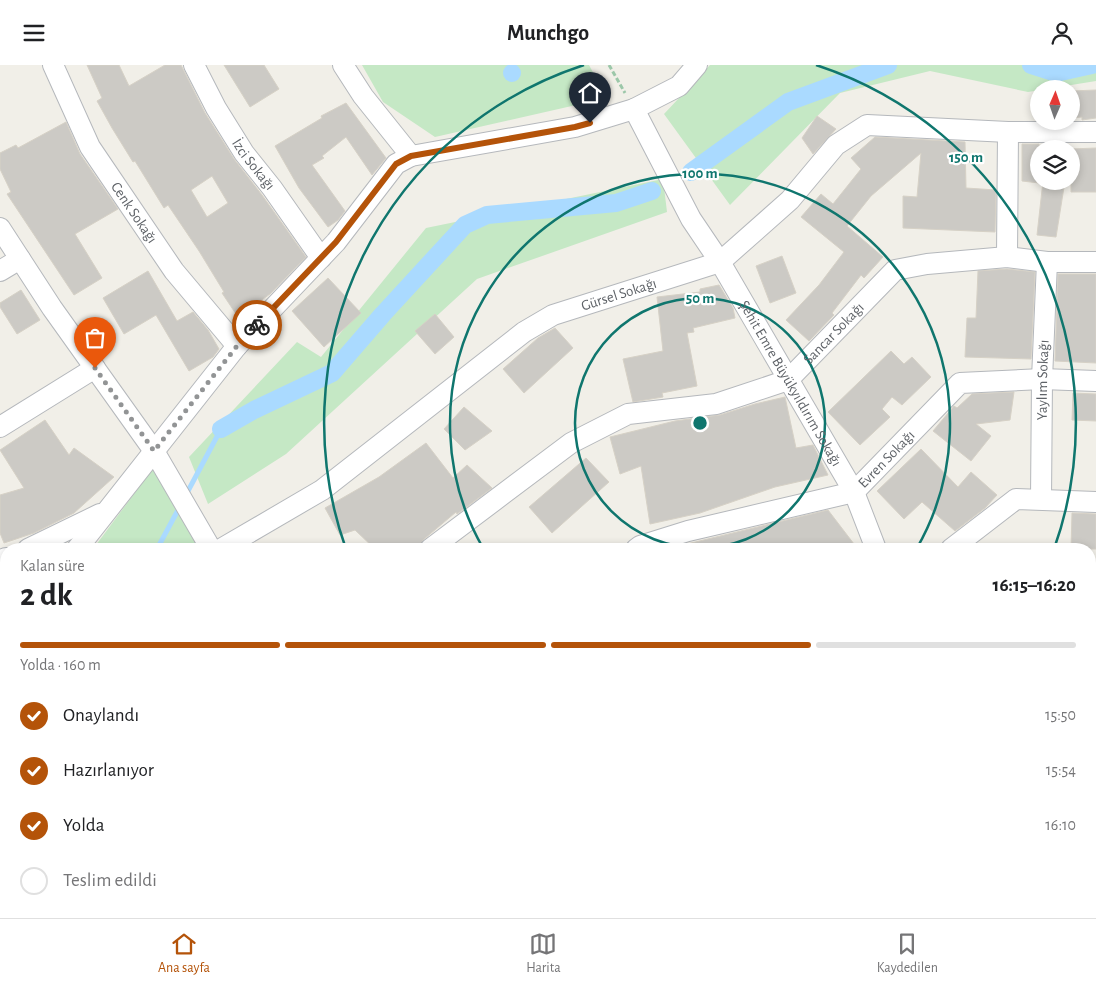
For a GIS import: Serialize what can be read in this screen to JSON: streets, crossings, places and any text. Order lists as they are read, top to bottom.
{
  "streets": {
    "street": [
      "İzci Sokağı",
      "Cenk Sokağı",
      "Gürsel Sokağı",
      "Sancar Sokağı",
      "Yaylım Sokağı",
      "Şehit Emre Büyükyıldırım Sokağı",
      "Evren Sokağı"
    ]
  },
  "crossings": [
    ["Gürsel Sokağı", "Şehit Emre Büyükyıldırım Sokağı"],
    ["Sancar Sokağı", "Yaylım Sokağı"],
    ["Sancar Sokağı", "Şehit Emre Büyükyıldırım Sokağı"],
    ["Yaylım Sokağı", "Evren Sokağı"],
    ["Şehit Emre Büyükyıldırım Sokağı", "Evren Sokağı"]
  ],
  "north": "top",
  "page": {
    "header": "Munchgo",
    "heading": ["2 dk", "Kalan süre", "16:15–16:20"],
    "bar": "Yolda · 160 m",
    "list": [
      ["Onaylandı", "15:50"],
      ["Hazırlanıyor", "15:54"],
      ["Yolda", "16:10"],
      "Teslim edildi"
    ],
    "tabs": ["Ana sayfa", "Harita", "Kaydedilen"]
  },
  "rings": ["150 m", "100 m", "50 m"]
}
